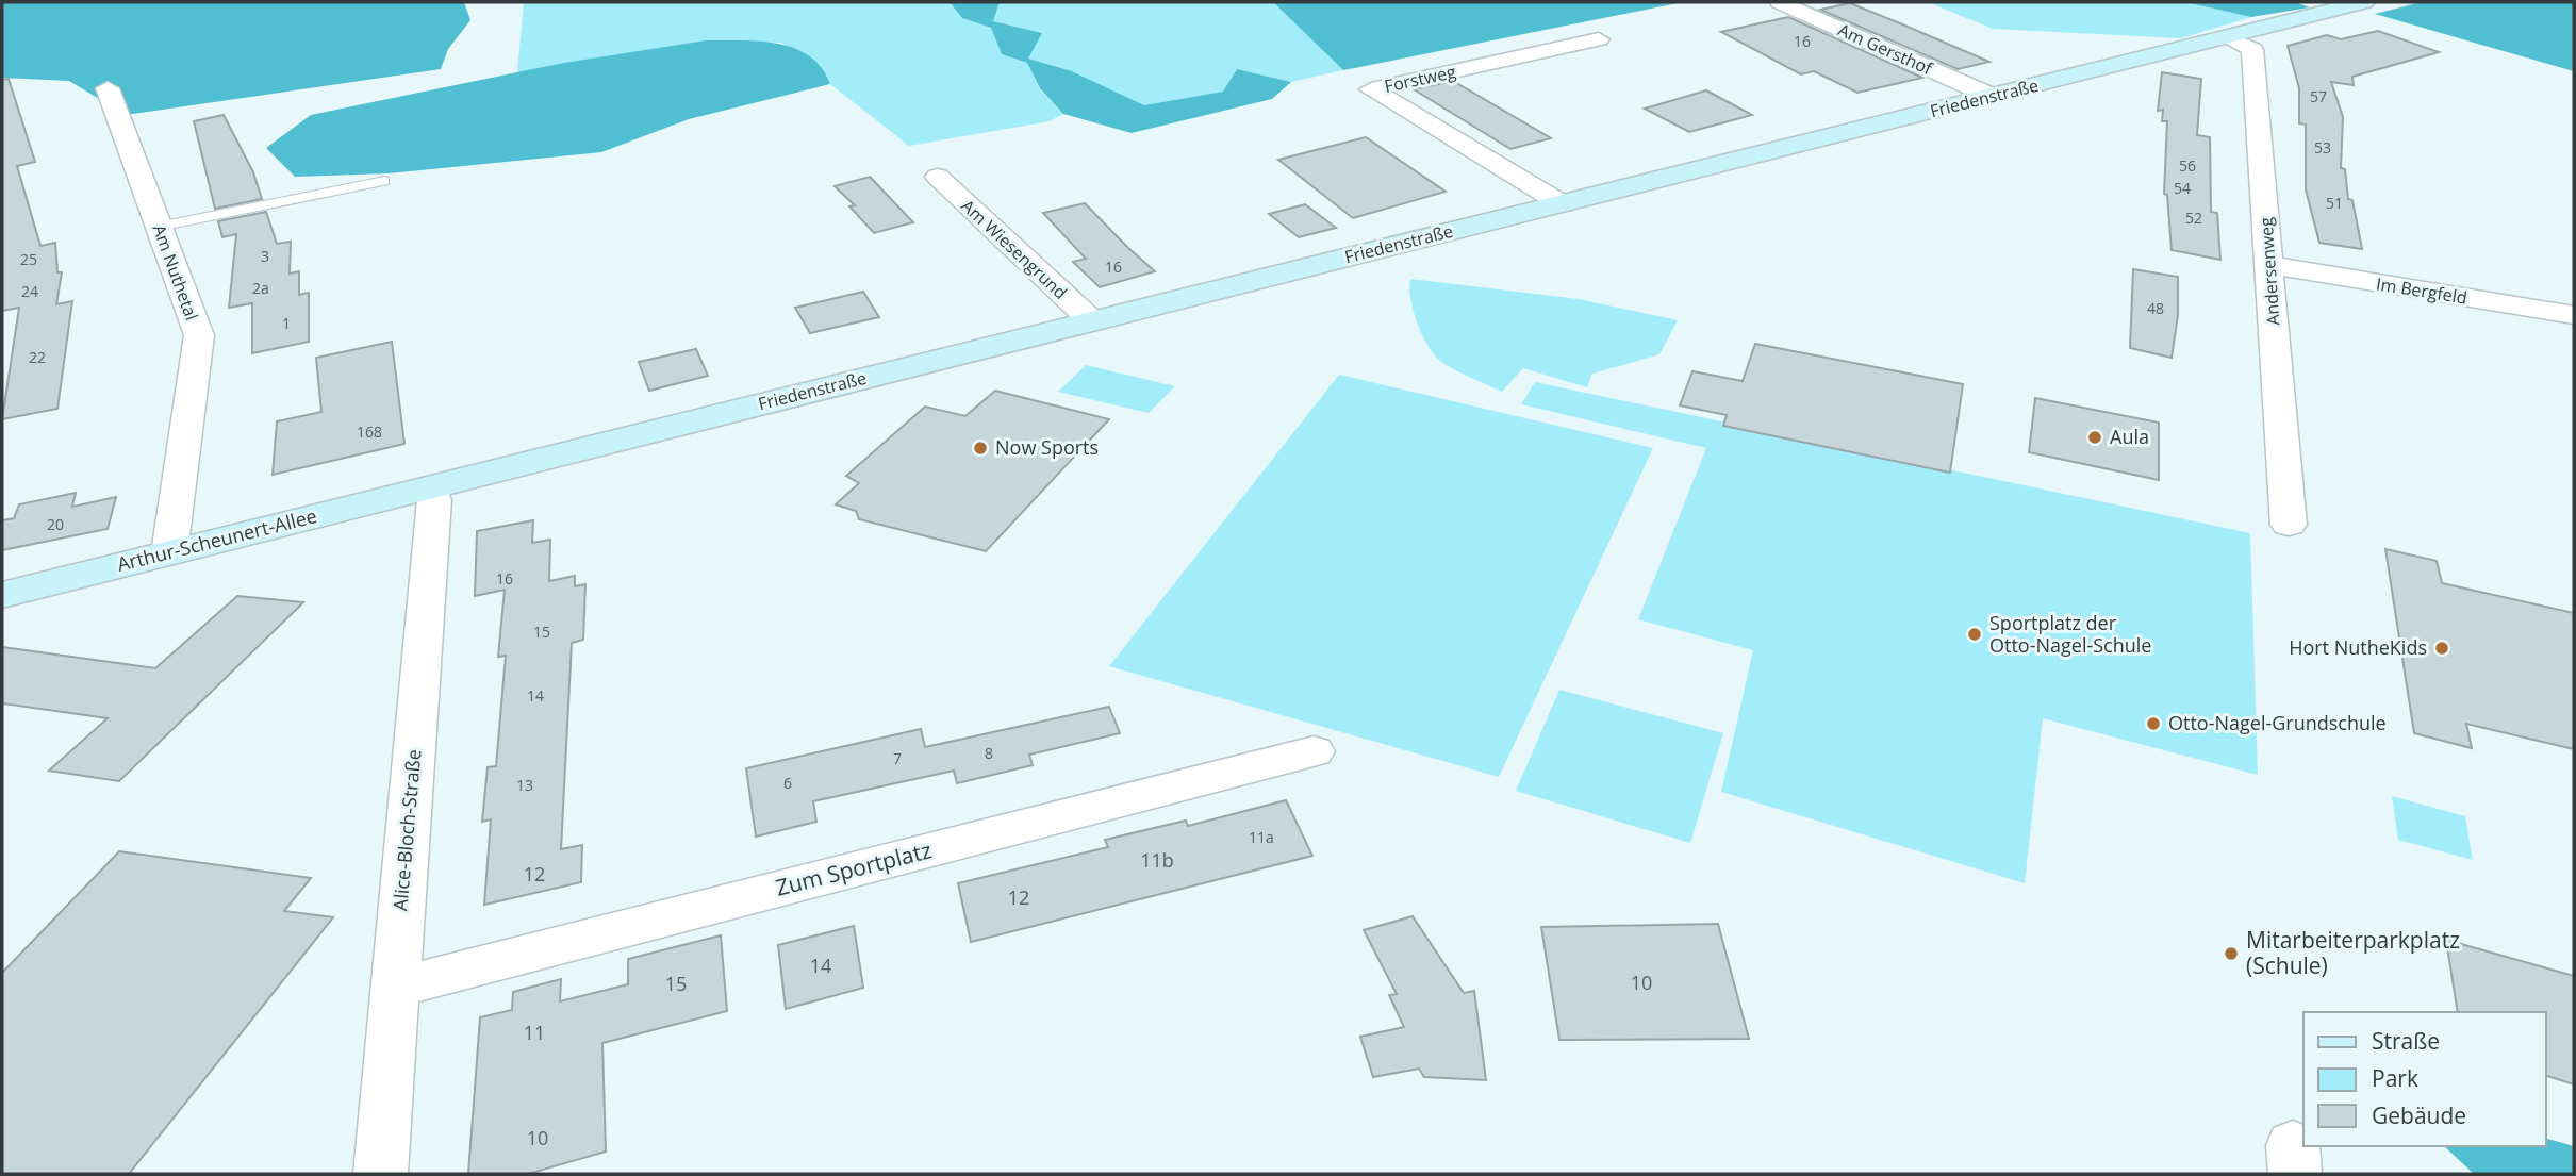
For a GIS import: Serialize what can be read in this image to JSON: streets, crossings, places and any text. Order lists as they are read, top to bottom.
{
  "streets": {
    "main road": ["Friedenstraße", "Arthur-Scheunert-Allee"],
    "street": [
      "Am Gersthof",
      "Forstweg",
      "Am Wiesengrund",
      "Andersenweg",
      "Am Nuthetal",
      "Im Bergfeld",
      "Alice-Bloch-Straße",
      "Zum Sportplatz"
    ]
  },
  "crossings": [
    ["Am Gersthof", "Friedenstraße"],
    ["Forstweg", "Friedenstraße"],
    ["Friedenstraße", "Am Wiesengrund"],
    ["Friedenstraße", "Andersenweg"],
    ["Friedenstraße", "Arthur-Scheunert-Allee"],
    ["Friedenstraße", "Alice-Bloch-Straße"],
    ["Andersenweg", "Im Bergfeld"],
    ["Am Nuthetal", "Arthur-Scheunert-Allee"],
    ["Arthur-Scheunert-Allee", "Alice-Bloch-Straße"],
    ["Alice-Bloch-Straße", "Zum Sportplatz"]
  ],
  "places": [
    "Aula",
    "Now Sports",
    "Sportplatz der Otto-Nagel-Schule",
    "Hort NutheKids",
    "Otto-Nagel-Grundschule",
    "Mitarbeiterparkplatz (Schule)"
  ],
  "house_numbers": [
    "16",
    "57",
    "53",
    "56",
    "54",
    "51",
    "52",
    "3",
    "25",
    "16",
    "2a",
    "24",
    "48",
    "1",
    "22",
    "168",
    "20",
    "16",
    "15",
    "14",
    "8",
    "7",
    "6",
    "13",
    "11a",
    "11b",
    "12",
    "12",
    "14",
    "10",
    "15",
    "11",
    "10"
  ],
  "legend": ["Straße", "Park", "Gebäude"]
}
